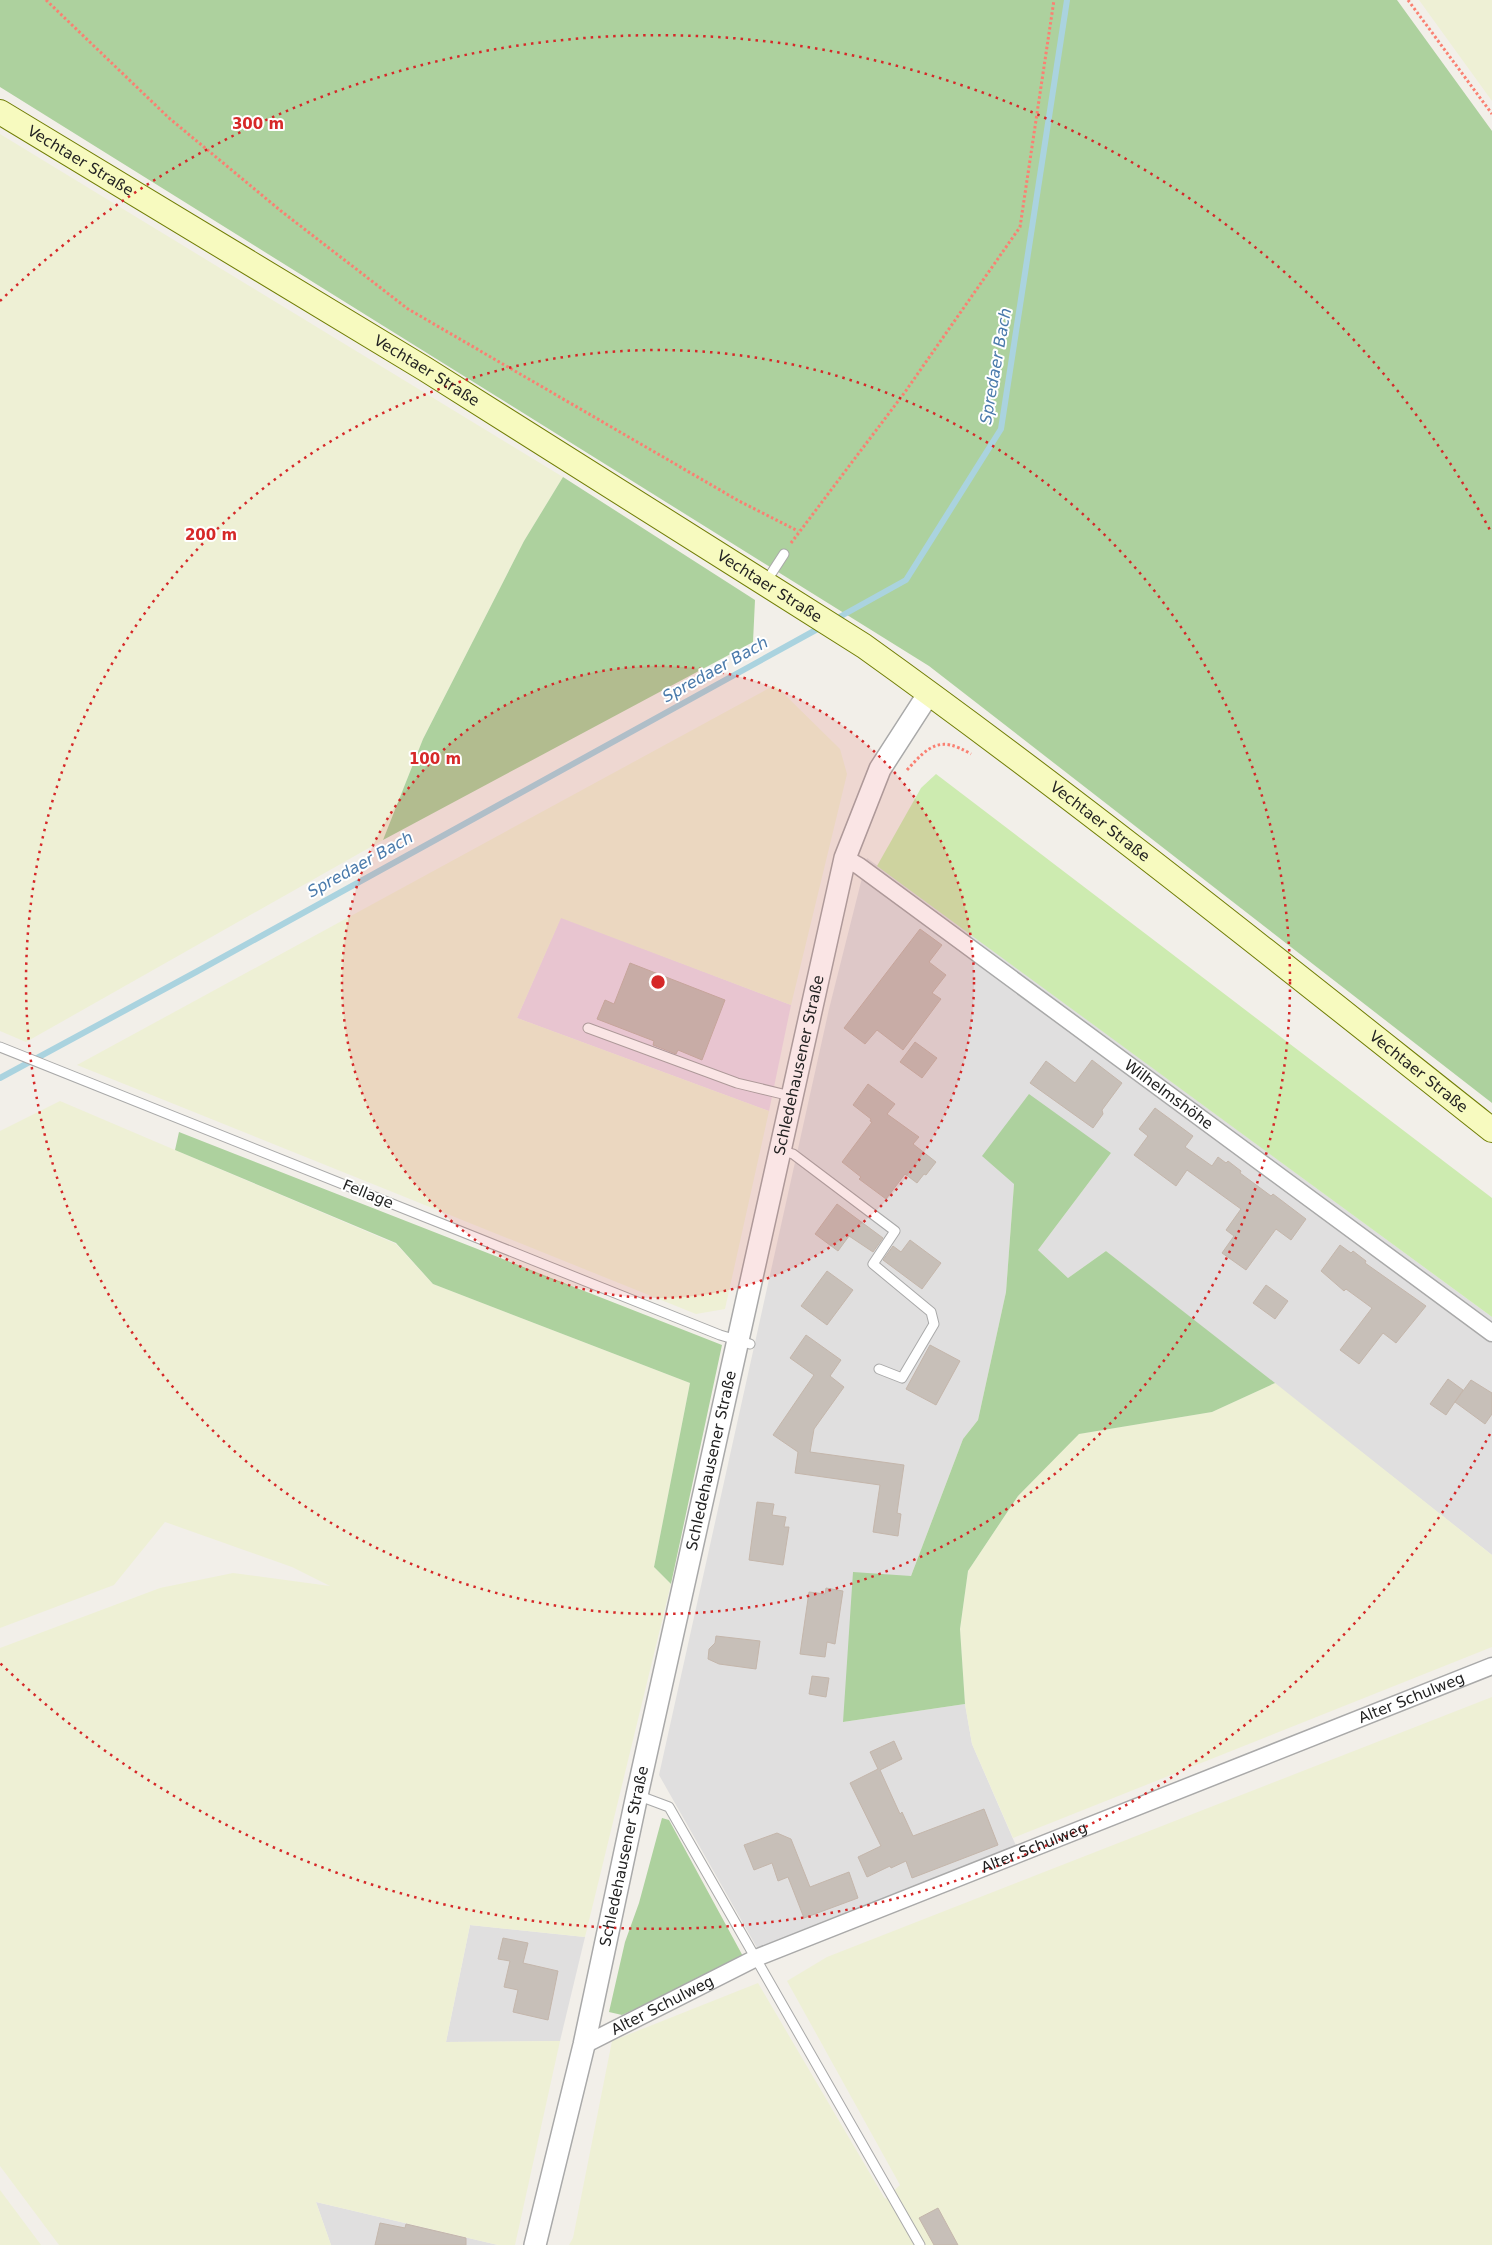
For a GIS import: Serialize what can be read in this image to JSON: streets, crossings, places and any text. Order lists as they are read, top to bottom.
{
  "streets": {
    "main road": ["Vechtaer Straße"],
    "street": ["Schledehausener Straße", "Wilhelmshöhe", "Alter Schulweg"],
    "lane": ["Fellage"]
  },
  "crossings": [
    ["Vechtaer Straße", "Schledehausener Straße"],
    ["Schledehausener Straße", "Wilhelmshöhe"],
    ["Schledehausener Straße", "Fellage"],
    ["Schledehausener Straße", "Alter Schulweg"]
  ],
  "water": ["Spredaer Bach"],
  "rings": ["300 m", "200 m", "100 m"]
}
